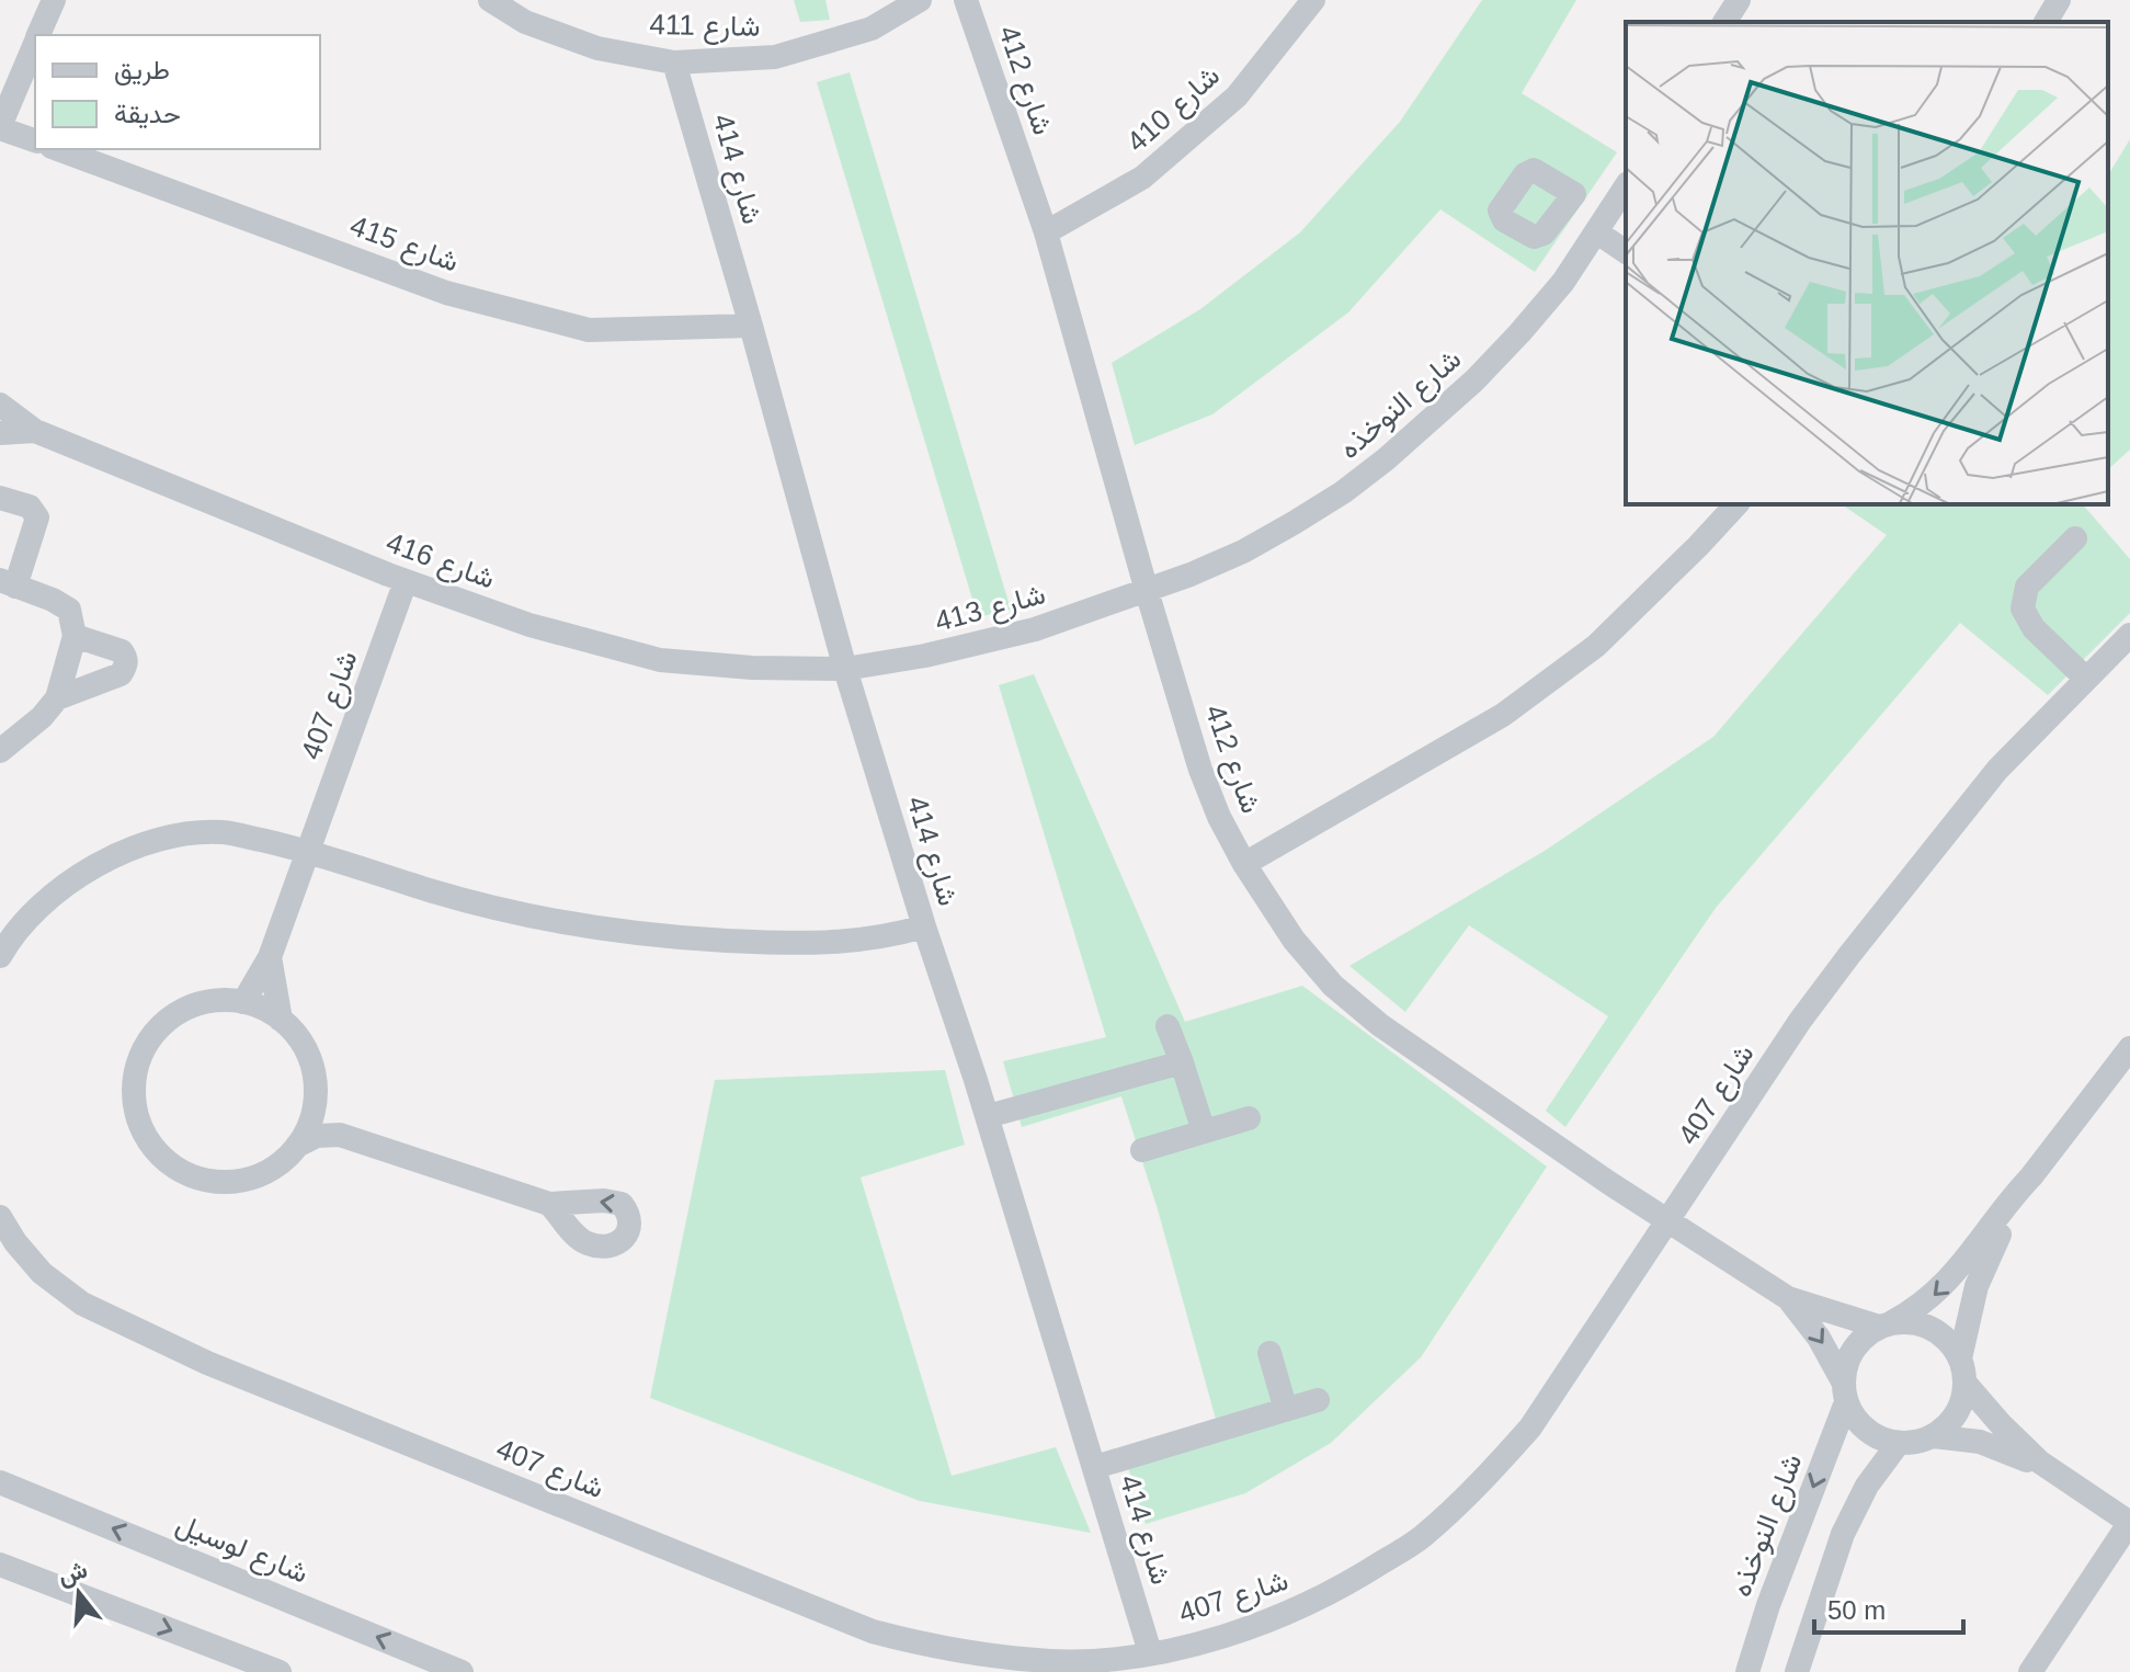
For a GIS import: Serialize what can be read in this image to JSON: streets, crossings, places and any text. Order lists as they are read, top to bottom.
{
  "streets": {
    "street": [
      "شارع 411",
      "شارع 412",
      "شارع 410",
      "شارع 414",
      "شارع 415",
      "شارع النوخذه",
      "شارع 416",
      "شارع 413",
      "شارع 407",
      "شارع لوسيل"
    ]
  },
  "crossings": [
    ["شارع 411", "شارع 414"],
    ["شارع 412", "شارع 410"],
    ["شارع 412", "شارع النوخذه"],
    ["شارع 412", "شارع 413"],
    ["شارع 412", "شارع 407"],
    ["شارع 414", "شارع 415"],
    ["شارع 414", "شارع 416"],
    ["شارع 414", "شارع 413"],
    ["شارع 414", "شارع 407"],
    ["شارع النوخذه", "شارع 413"],
    ["شارع 416", "شارع 413"],
    ["شارع 416", "شارع 407"]
  ],
  "legend": ["طريق", "حديقة"],
  "scale_bar": "50 m",
  "north": "top"
}
